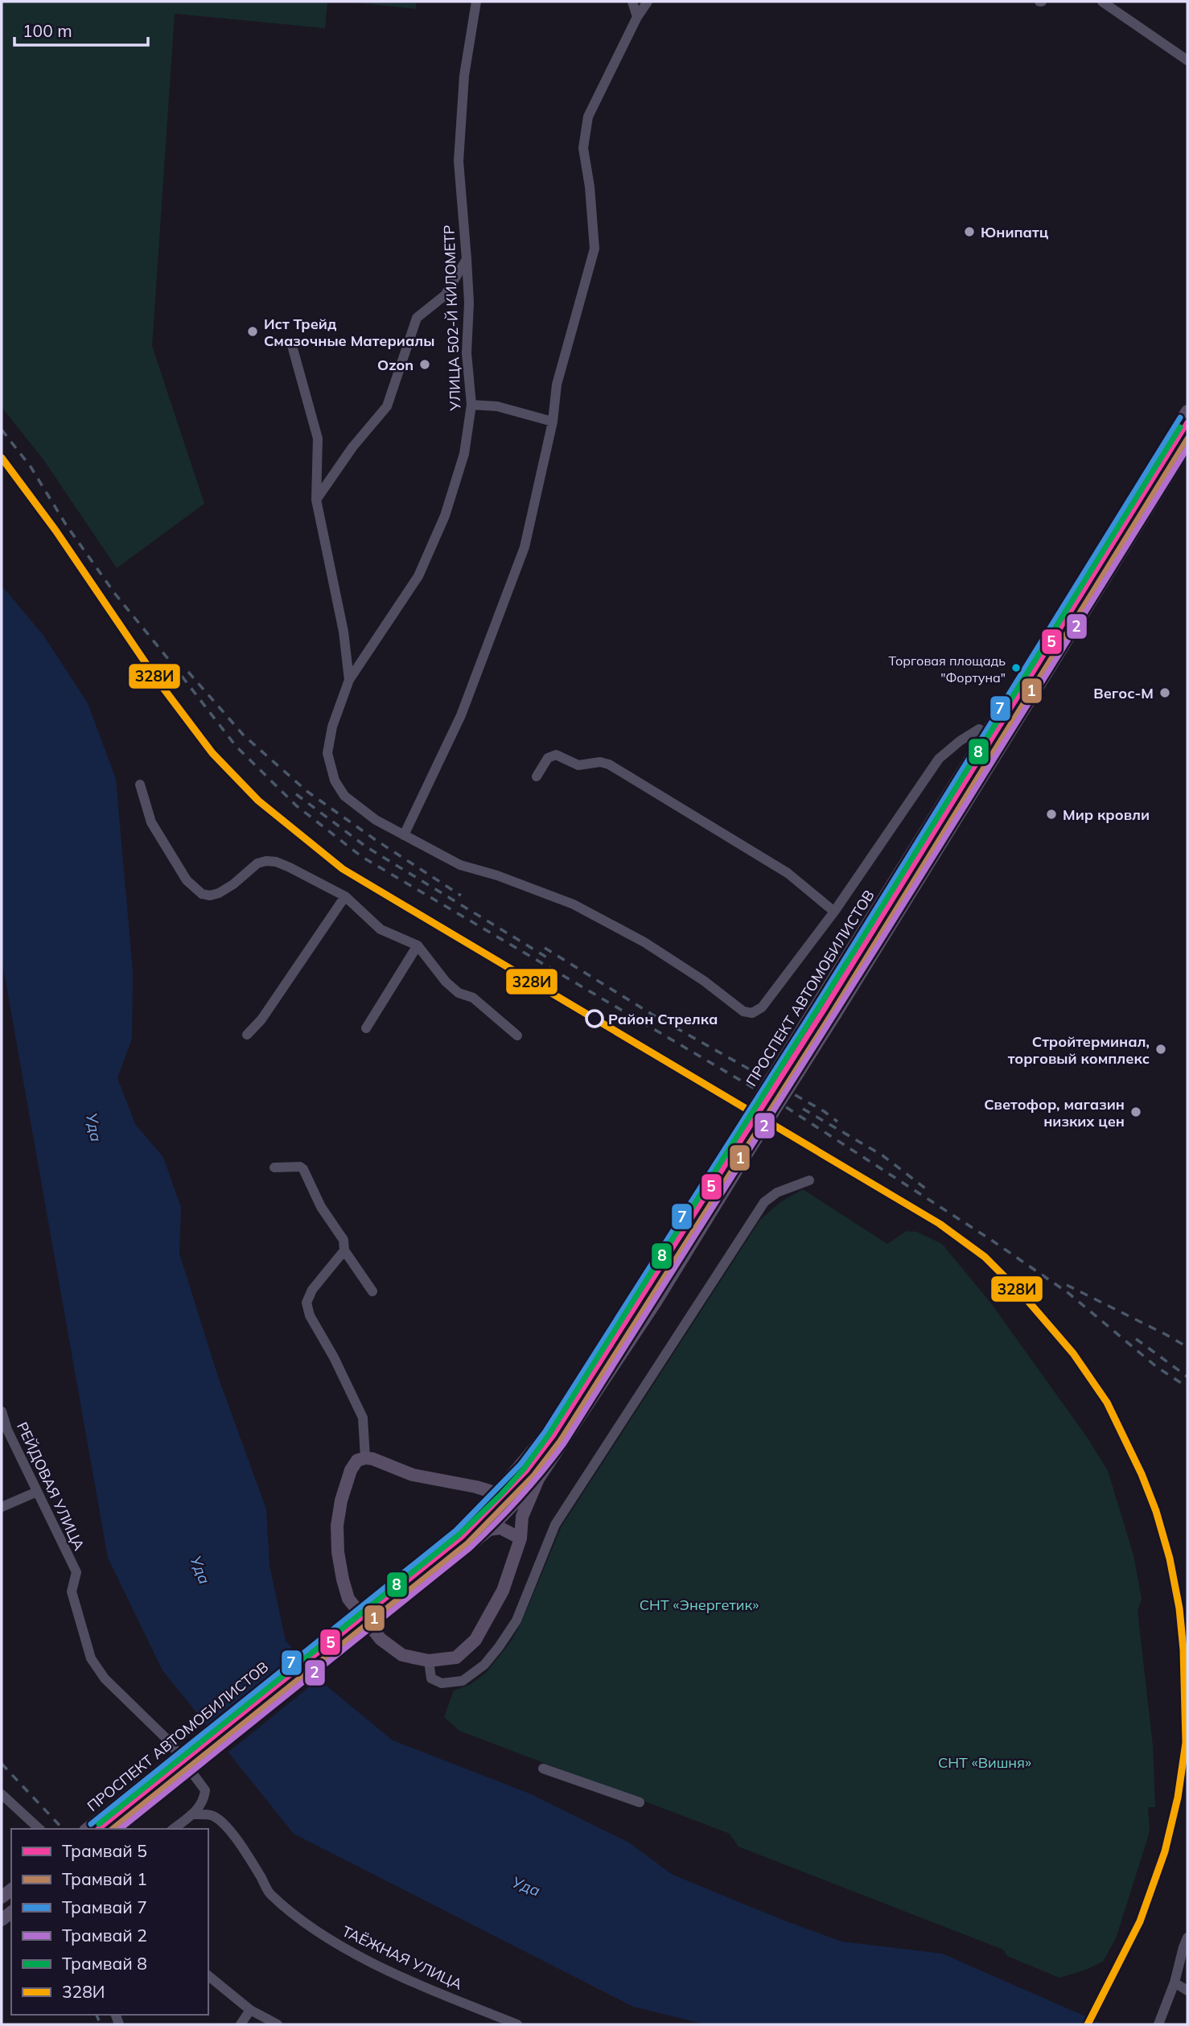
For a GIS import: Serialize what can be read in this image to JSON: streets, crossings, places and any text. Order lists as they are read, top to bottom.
{
  "streets": {
    "main road": ["ПРОСПЕКТ АВТОМОБИЛИСТОВ"],
    "street": ["УЛИЦА 502-Й КИЛОМЕТР", "РЕЙДОВАЯ УЛИЦА", "ТАЁЖНАЯ УЛИЦА"]
  },
  "crossings": [
    ["РЕЙДОВАЯ УЛИЦА", "ТАЁЖНАЯ УЛИЦА"]
  ],
  "water": ["Уда"],
  "parks": ["СНТ «Энергетик»", "СНТ «Вишня»"],
  "places": [
    "Юнипатц",
    "Ист Трейд Смазочные Материалы",
    "Ozon",
    "Торговая площадь \"Фортуна\"",
    "Вегос-М",
    "Мир кровли",
    "Район Стрелка",
    "Стройтерминал, торговый комплекс",
    "Светофор, магазин низких цен"
  ],
  "lines": [
    "tram line 7",
    "tram line 5",
    "tram line 8",
    "tram line 1",
    "tram line 2",
    "transit line 328И"
  ],
  "legend": [
    "Трамвай 5",
    "Трамвай 1",
    "Трамвай 7",
    "Трамвай 2",
    "Трамвай 8",
    "328И"
  ],
  "scale_bar": "100 m"
}
